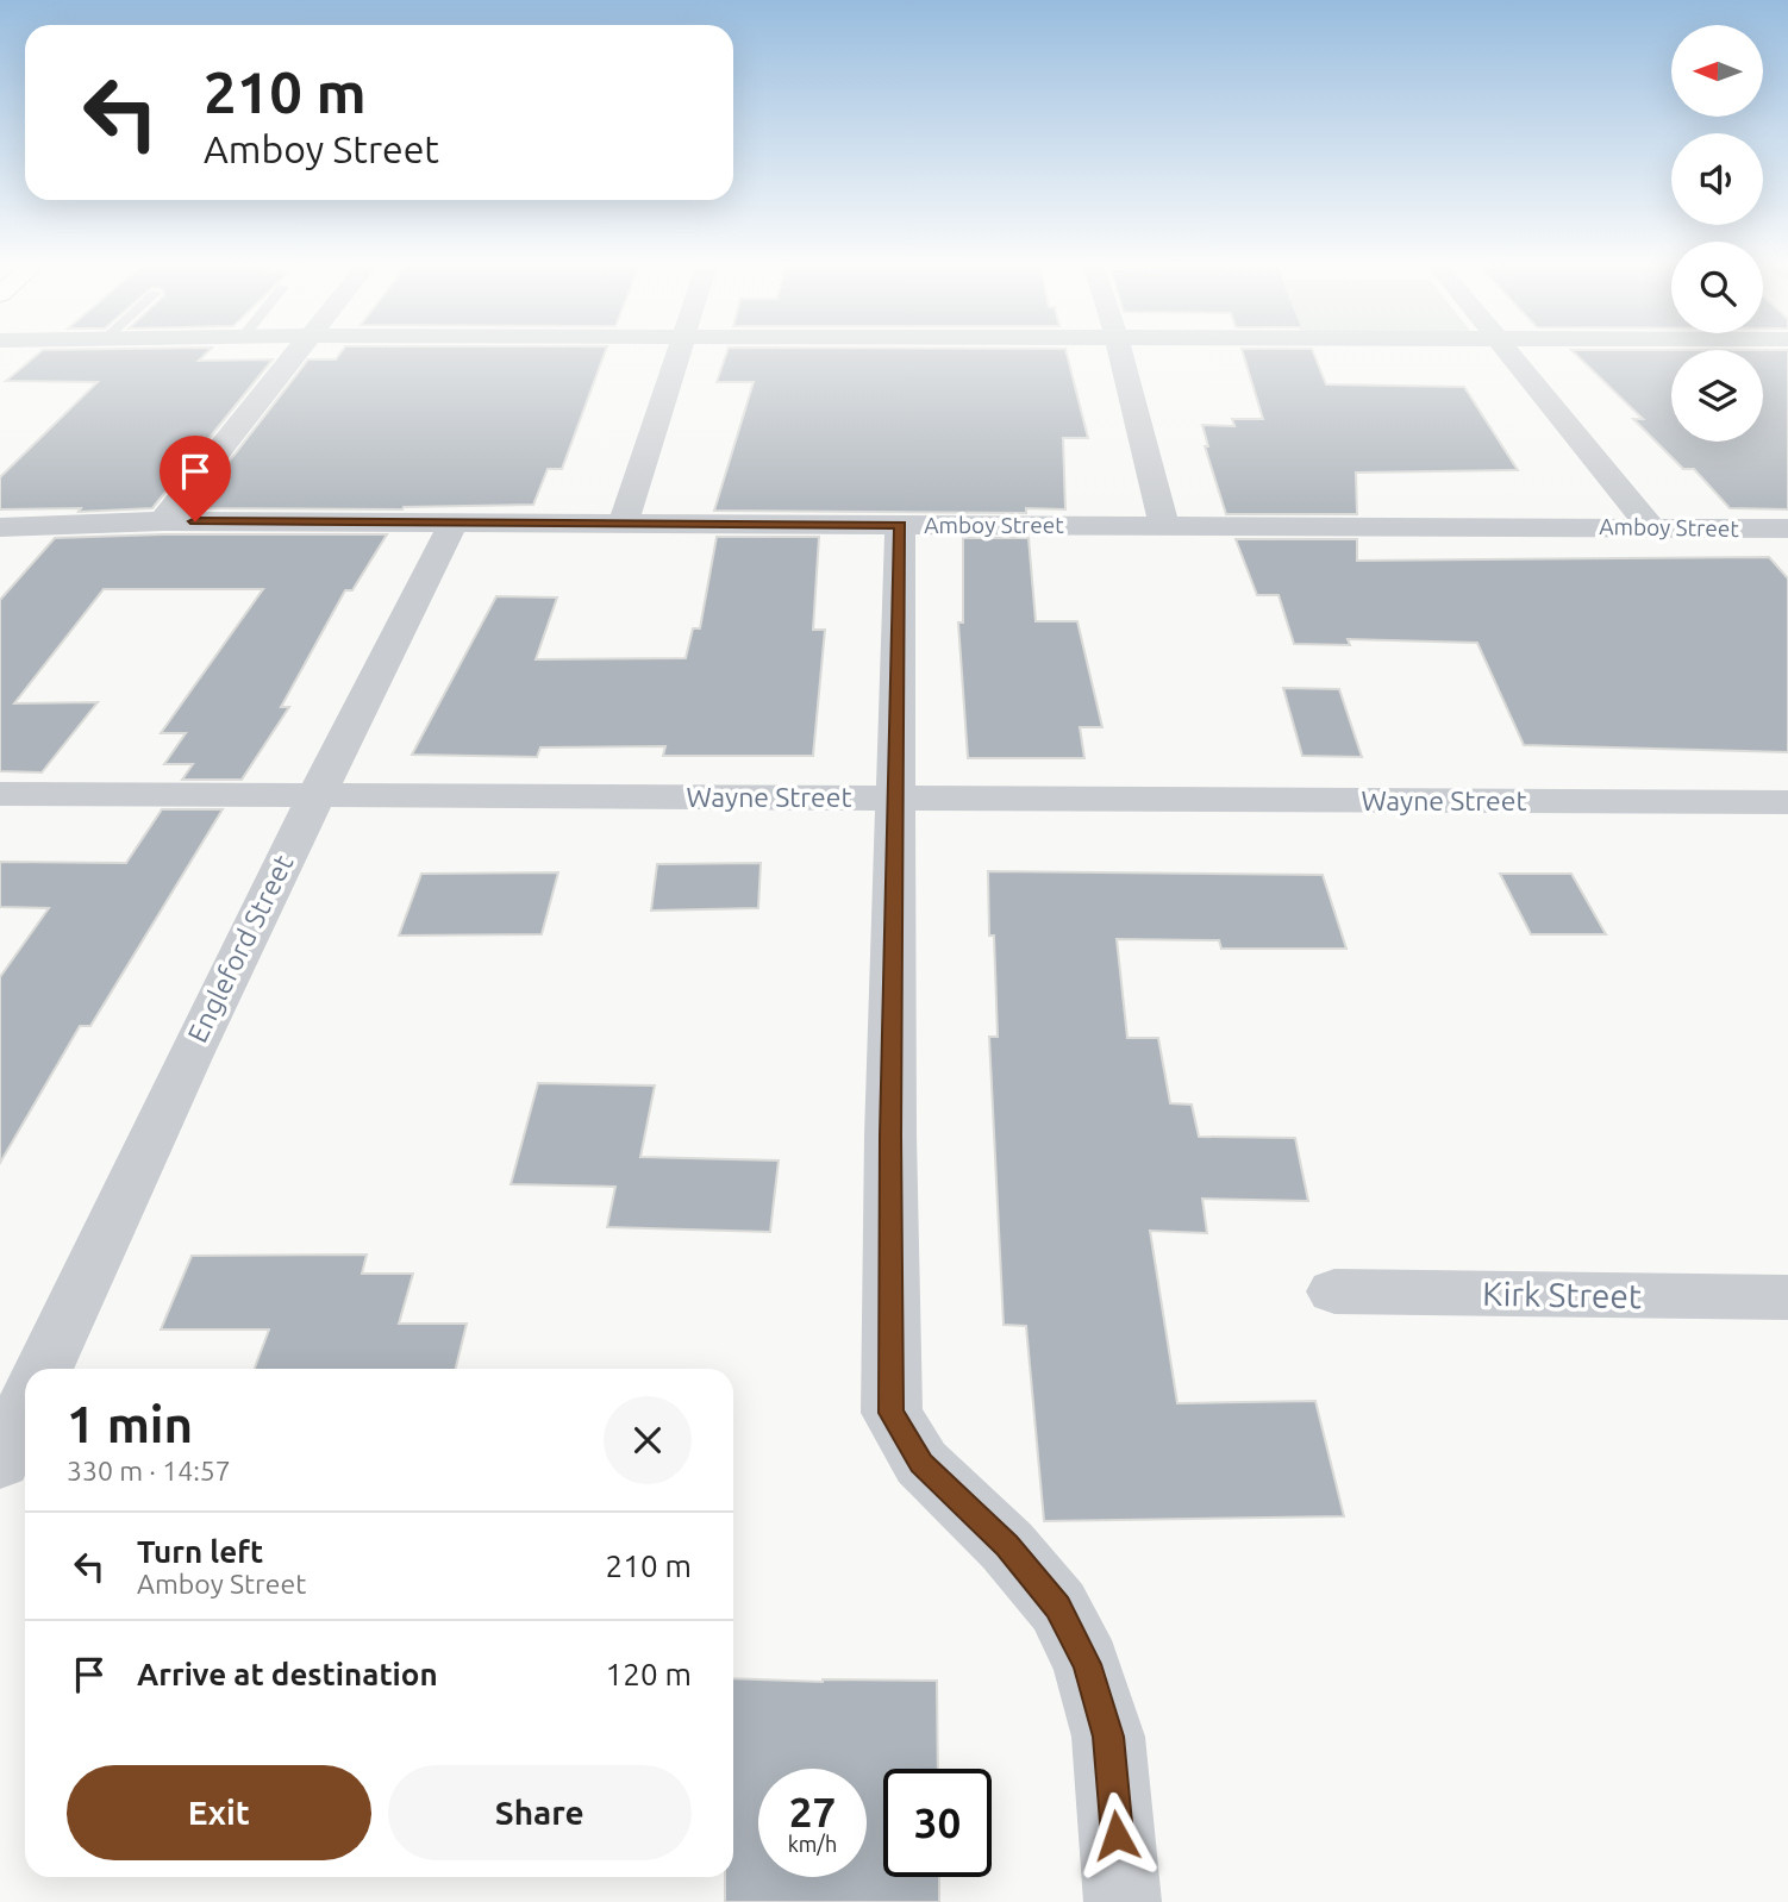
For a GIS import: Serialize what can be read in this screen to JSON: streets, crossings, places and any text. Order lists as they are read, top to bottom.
{
  "streets": {
    "street": [
      "Amboy Street",
      "Wayne Street",
      "Engleford Street",
      "Kirk Street"
    ]
  },
  "crossings": [
    ["Amboy Street", "Engleford Street"],
    ["Wayne Street", "Engleford Street"]
  ],
  "north": "left",
  "page": {
    "turn": ["210 m", "Amboy Street"],
    "heading": ["1 min", "330 m · 14:57"],
    "list": [
      {
        "name": "Turn left",
        "note": "Amboy Street",
        "value": "210 m"
      },
      {
        "name": "Arrive at destination",
        "value": "120 m"
      }
    ],
    "buttons": ["Exit", "Share"],
    "speed": "27 km/h",
    "limit": "30"
  }
}
